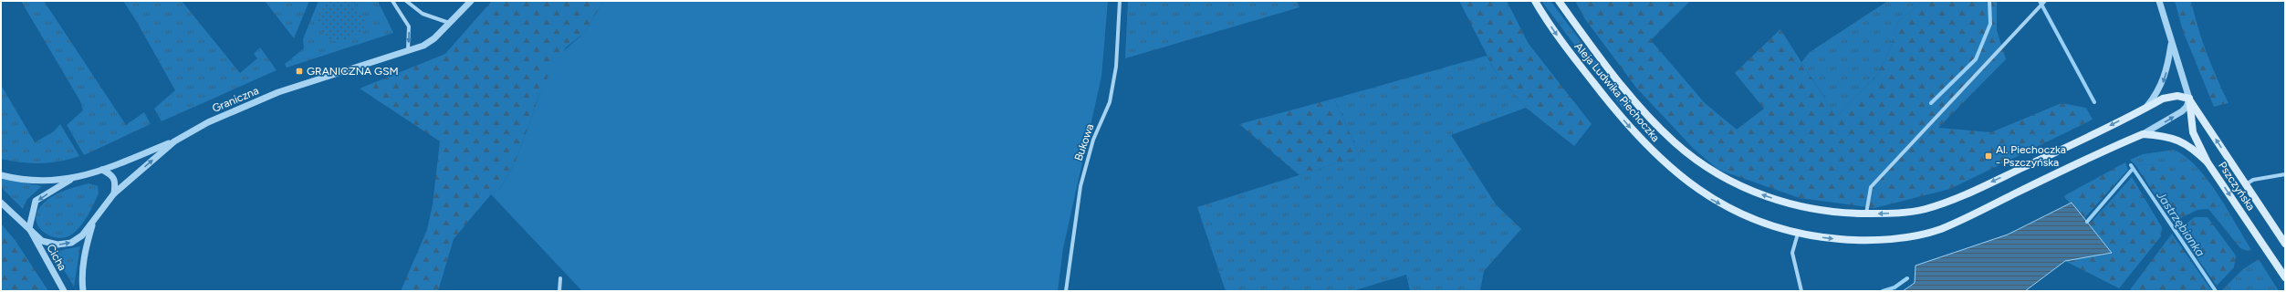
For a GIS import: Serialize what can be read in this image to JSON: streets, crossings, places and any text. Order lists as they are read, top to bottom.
{
  "streets": {
    "main road": ["Aleja Ludwika Piechoczka", "Pszczyńska"],
    "street": ["Graniczna", "Bukowa", "Cicha"]
  },
  "crossings": [
    ["Aleja Ludwika Piechoczka", "Pszczyńska"],
    ["Graniczna", "Cicha"]
  ],
  "water": ["Jastrzębianka"],
  "places": {
    "transit": ["GRANICZNA GSM", "Al. Piechoczka - Pszczyńska"]
  }
}
